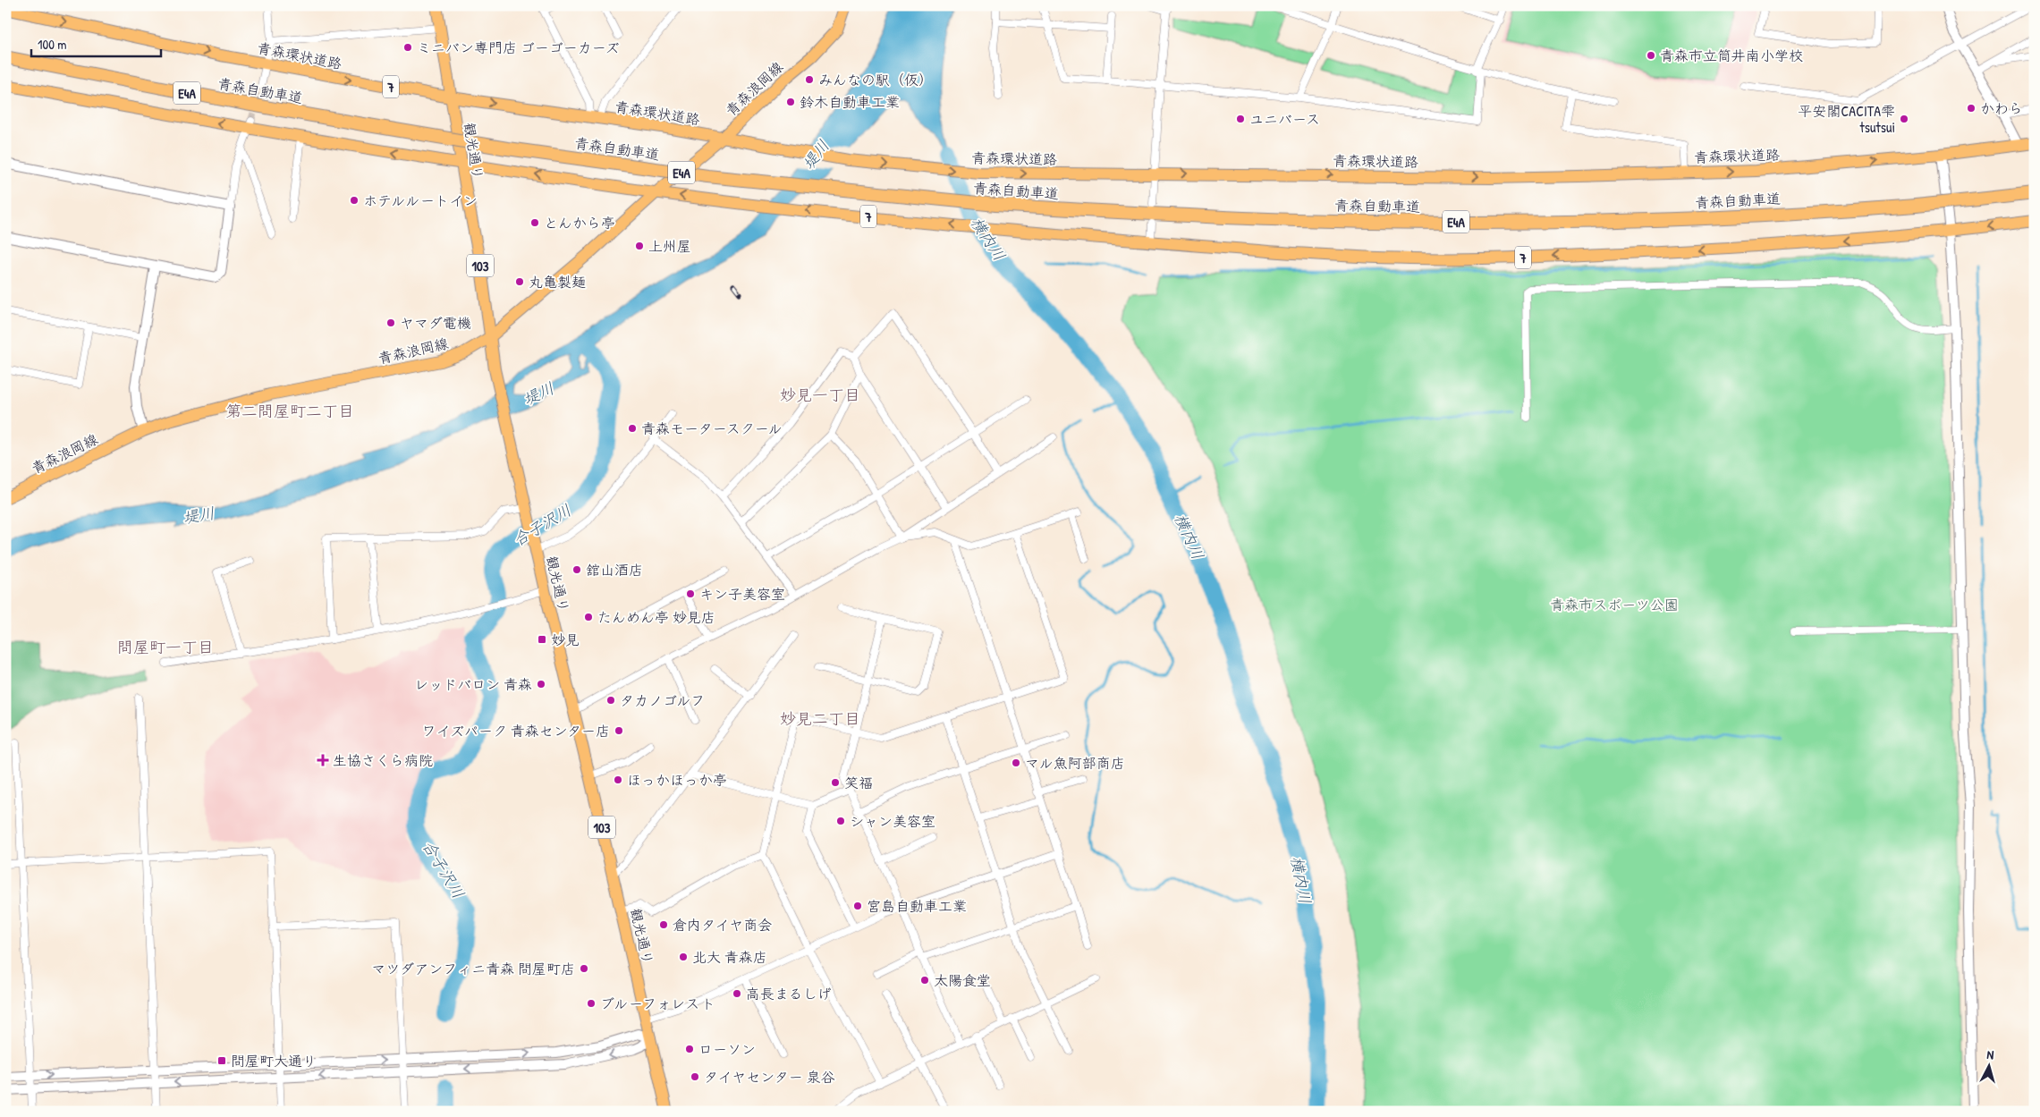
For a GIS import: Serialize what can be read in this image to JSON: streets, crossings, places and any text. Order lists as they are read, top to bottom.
{
  "streets": {
    "highway": ["青森自動車道", "E4A"],
    "main road": [
      "青森環状道路",
      "7",
      "青森浪岡線",
      "観光通り",
      "103"
    ]
  },
  "crossings": [
    ["青森環状道路", "青森浪岡線"],
    ["青森環状道路", "観光通り"],
    ["7", "青森浪岡線"],
    ["7", "観光通り"],
    ["青森浪岡線", "観光通り"]
  ],
  "districts": [
    "妙見一丁目",
    "第二問屋町二丁目",
    "問屋町一丁目",
    "妙見二丁目"
  ],
  "water": ["堤川", "横内川", "合子沢川"],
  "parks": ["青森市スポーツ公園"],
  "places": {
    "other": [
      "ミニバン専門店 ゴーゴーカーズ",
      "青森市立筒井南小学校",
      "みんなの駅（仮）",
      "鈴木自動車工業",
      "かわら",
      "ユニバース",
      "平安閣CACITA雫 tsutsui",
      "ホテルルートイン",
      "とんから亭",
      "上州屋",
      "丸亀製麺",
      "ヤマダ電機",
      "青森モータースクール",
      "舘山酒店",
      "キン子美容室",
      "たんめん亭 妙見店",
      "レッドバロン 青森",
      "タカノゴルフ",
      "ワイズパーク 青森センター店",
      "マル魚阿部商店",
      "ほっかほっか亭",
      "笑福",
      "シャン美容室",
      "宮島自動車工業",
      "倉内タイヤ商会",
      "北大 青森店",
      "マツダアンフィニ青森 問屋町店",
      "太陽食堂",
      "高長まるしげ",
      "ブルーフォレスト",
      "ローソン",
      "タイヤセンター 泉谷"
    ],
    "transit": ["妙見", "問屋町大通り"],
    "health": ["生協さくら病院"]
  },
  "scale_bar": "100 m",
  "north": "top"
}
